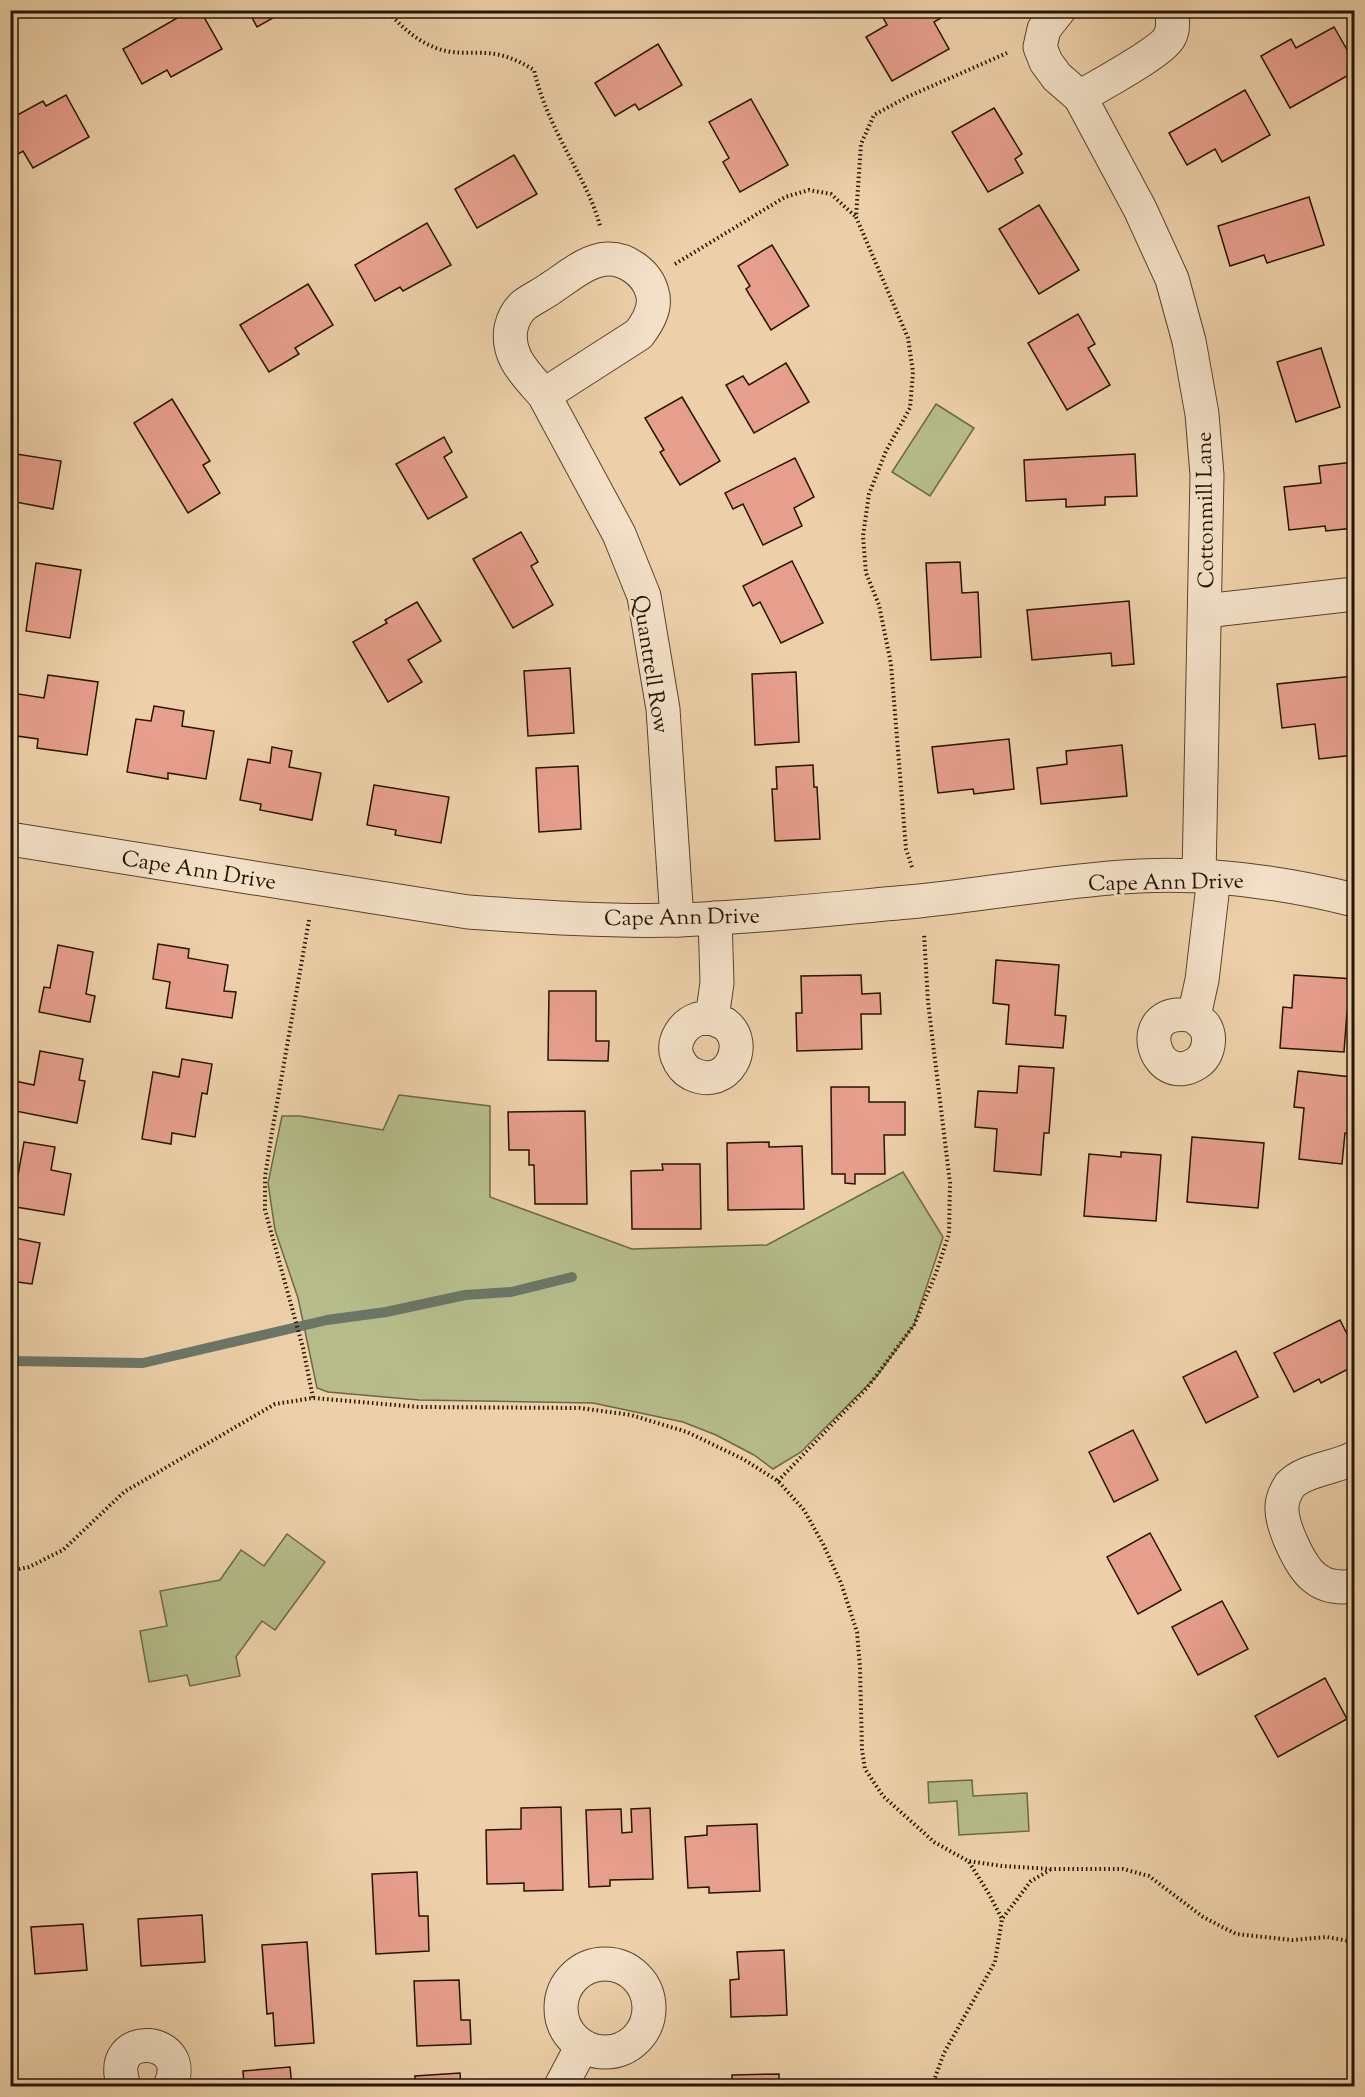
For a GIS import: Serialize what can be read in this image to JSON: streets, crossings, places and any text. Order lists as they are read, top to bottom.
{
  "streets": {
    "street": ["Cottonmill Lane", "Quantrell Row", "Cape Ann Drive"]
  },
  "crossings": [
    ["Cottonmill Lane", "Cape Ann Drive"],
    ["Quantrell Row", "Cape Ann Drive"]
  ]
}
